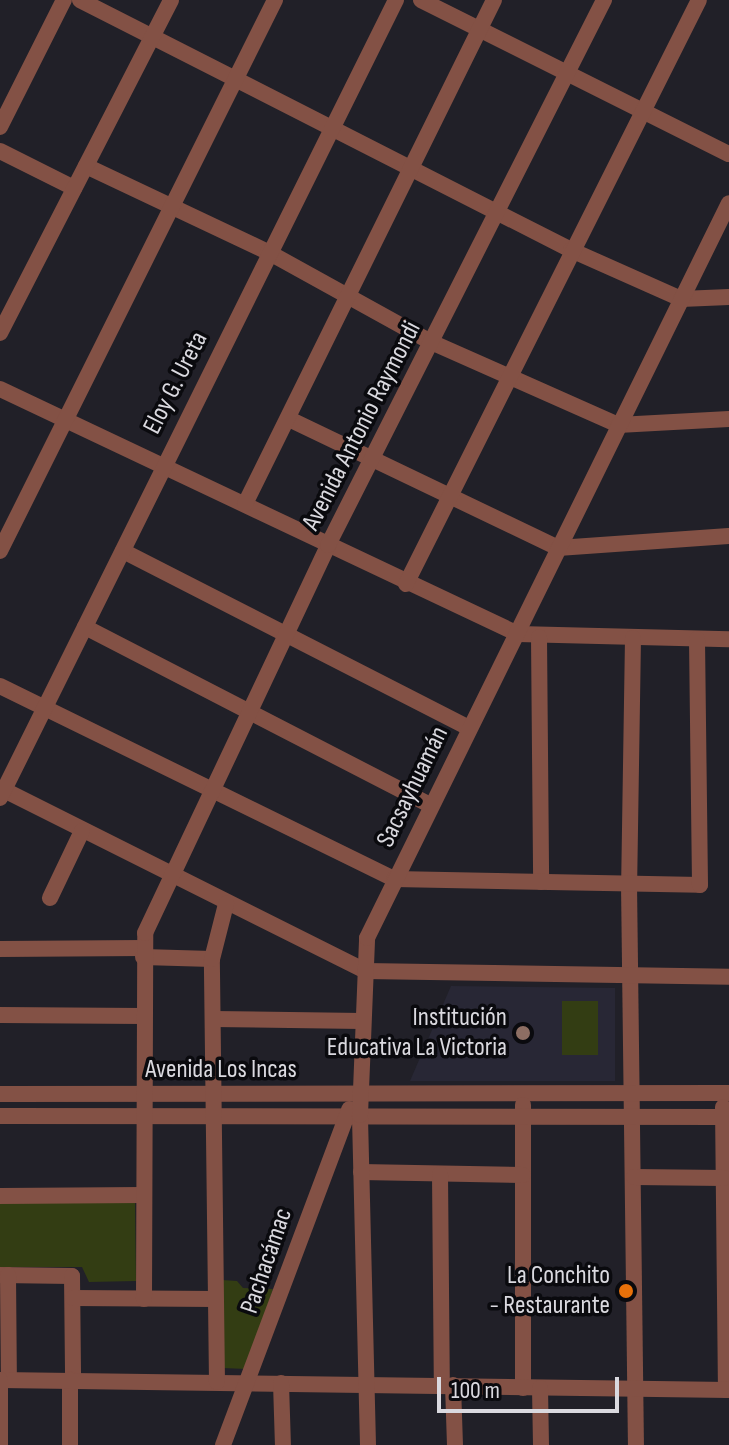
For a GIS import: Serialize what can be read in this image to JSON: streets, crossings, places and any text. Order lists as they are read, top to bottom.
{
  "streets": {
    "street": [
      "Eloy G. Ureta",
      "Avenida Antonio Raymondi",
      "Sacsayhuamán",
      "Avenida Los Incas",
      "Pachacámac"
    ]
  },
  "crossings": [
    ["Avenida Antonio Raymondi", "Avenida Los Incas"],
    ["Sacsayhuamán", "Avenida Los Incas"],
    ["Sacsayhuamán", "Pachacámac"],
    ["Avenida Los Incas", "Pachacámac"]
  ],
  "places": ["Institución Educativa La Victoria", "La Conchito - Restaurante"],
  "scale_bar": "100 m"
}
